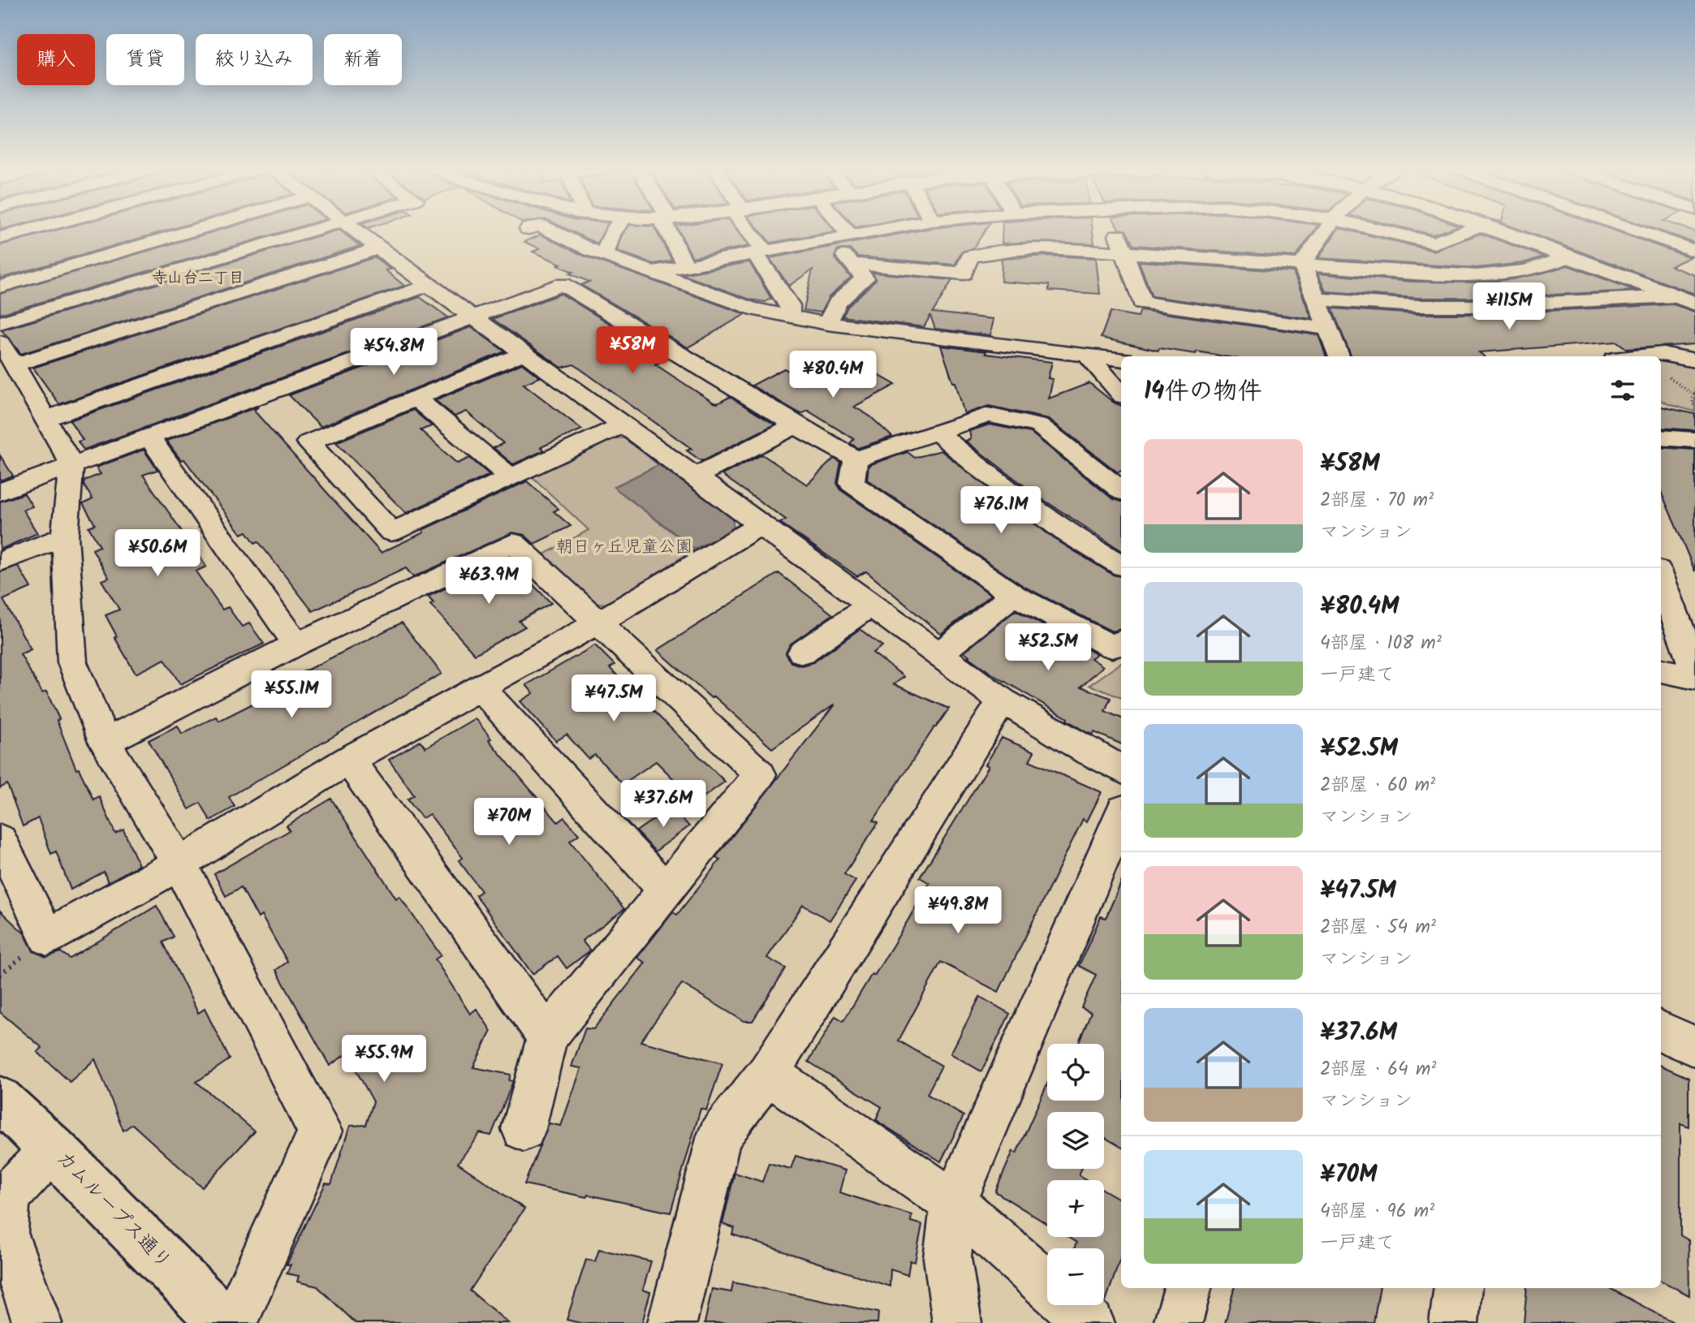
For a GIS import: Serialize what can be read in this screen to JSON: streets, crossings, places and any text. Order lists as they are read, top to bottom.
{
  "streets": {
    "street": ["カムループス通り"]
  },
  "districts": ["寺山台二丁目"],
  "parks": ["朝日ヶ丘児童公園"],
  "page": {
    "chip": [
      "購入",
      "賃貸",
      "絞り込み",
      "新着"
    ],
    "price": [
      "¥115M",
      "¥58M",
      "¥54.8M",
      "¥80.4M",
      "¥76.1M",
      "¥50.6M",
      "¥63.9M",
      "¥52.5M",
      "¥55.1M",
      "¥47.5M",
      "¥37.6M",
      "¥70M",
      "¥49.8M",
      "¥55.9M"
    ],
    "heading": "14件の物件",
    "list": [
      {
        "name": "¥58M",
        "note": "2部屋 · 70 m² · マンション"
      },
      {
        "name": "¥80.4M",
        "note": "4部屋 · 108 m² · 一戸建て"
      },
      {
        "name": "¥52.5M",
        "note": "2部屋 · 60 m² · マンション"
      },
      {
        "name": "¥47.5M",
        "note": "2部屋 · 54 m² · マンション"
      },
      {
        "name": "¥37.6M",
        "note": "2部屋 · 64 m² · マンション"
      },
      {
        "name": "¥70M",
        "note": "4部屋 · 96 m² · 一戸建て"
      }
    ],
    "map_buttons": ["+", "−"]
  }
}
